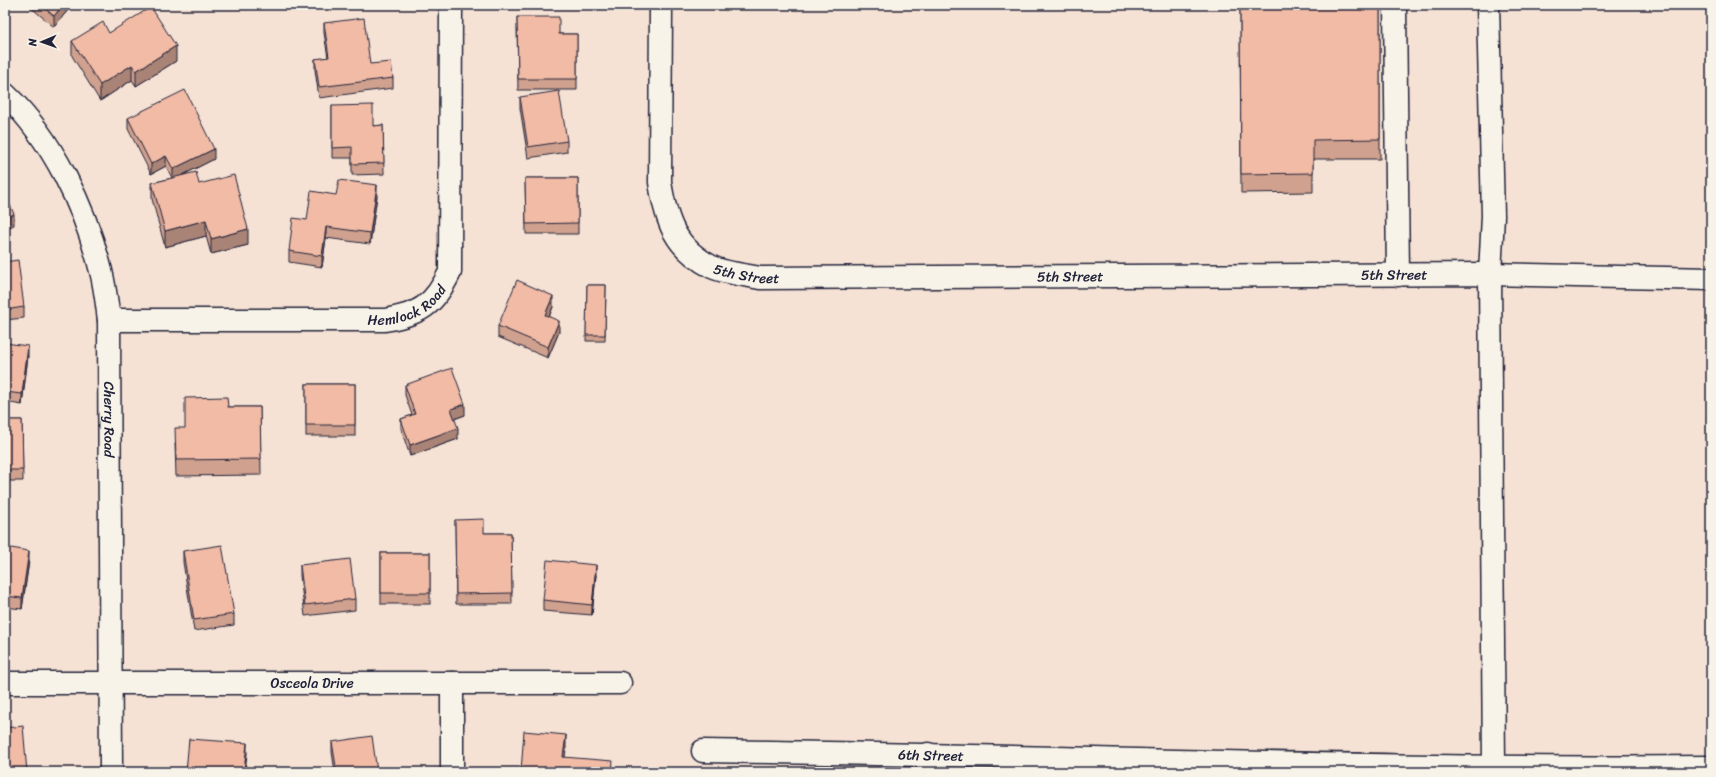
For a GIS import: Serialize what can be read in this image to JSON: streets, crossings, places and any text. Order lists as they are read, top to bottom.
{
  "streets": {
    "street": [
      "5th Street",
      "Hemlock Road",
      "Cherry Road",
      "Osceola Drive",
      "6th Street"
    ]
  },
  "crossings": [
    ["Hemlock Road", "Cherry Road"],
    ["Cherry Road", "Osceola Drive"]
  ],
  "north": "left"
}
